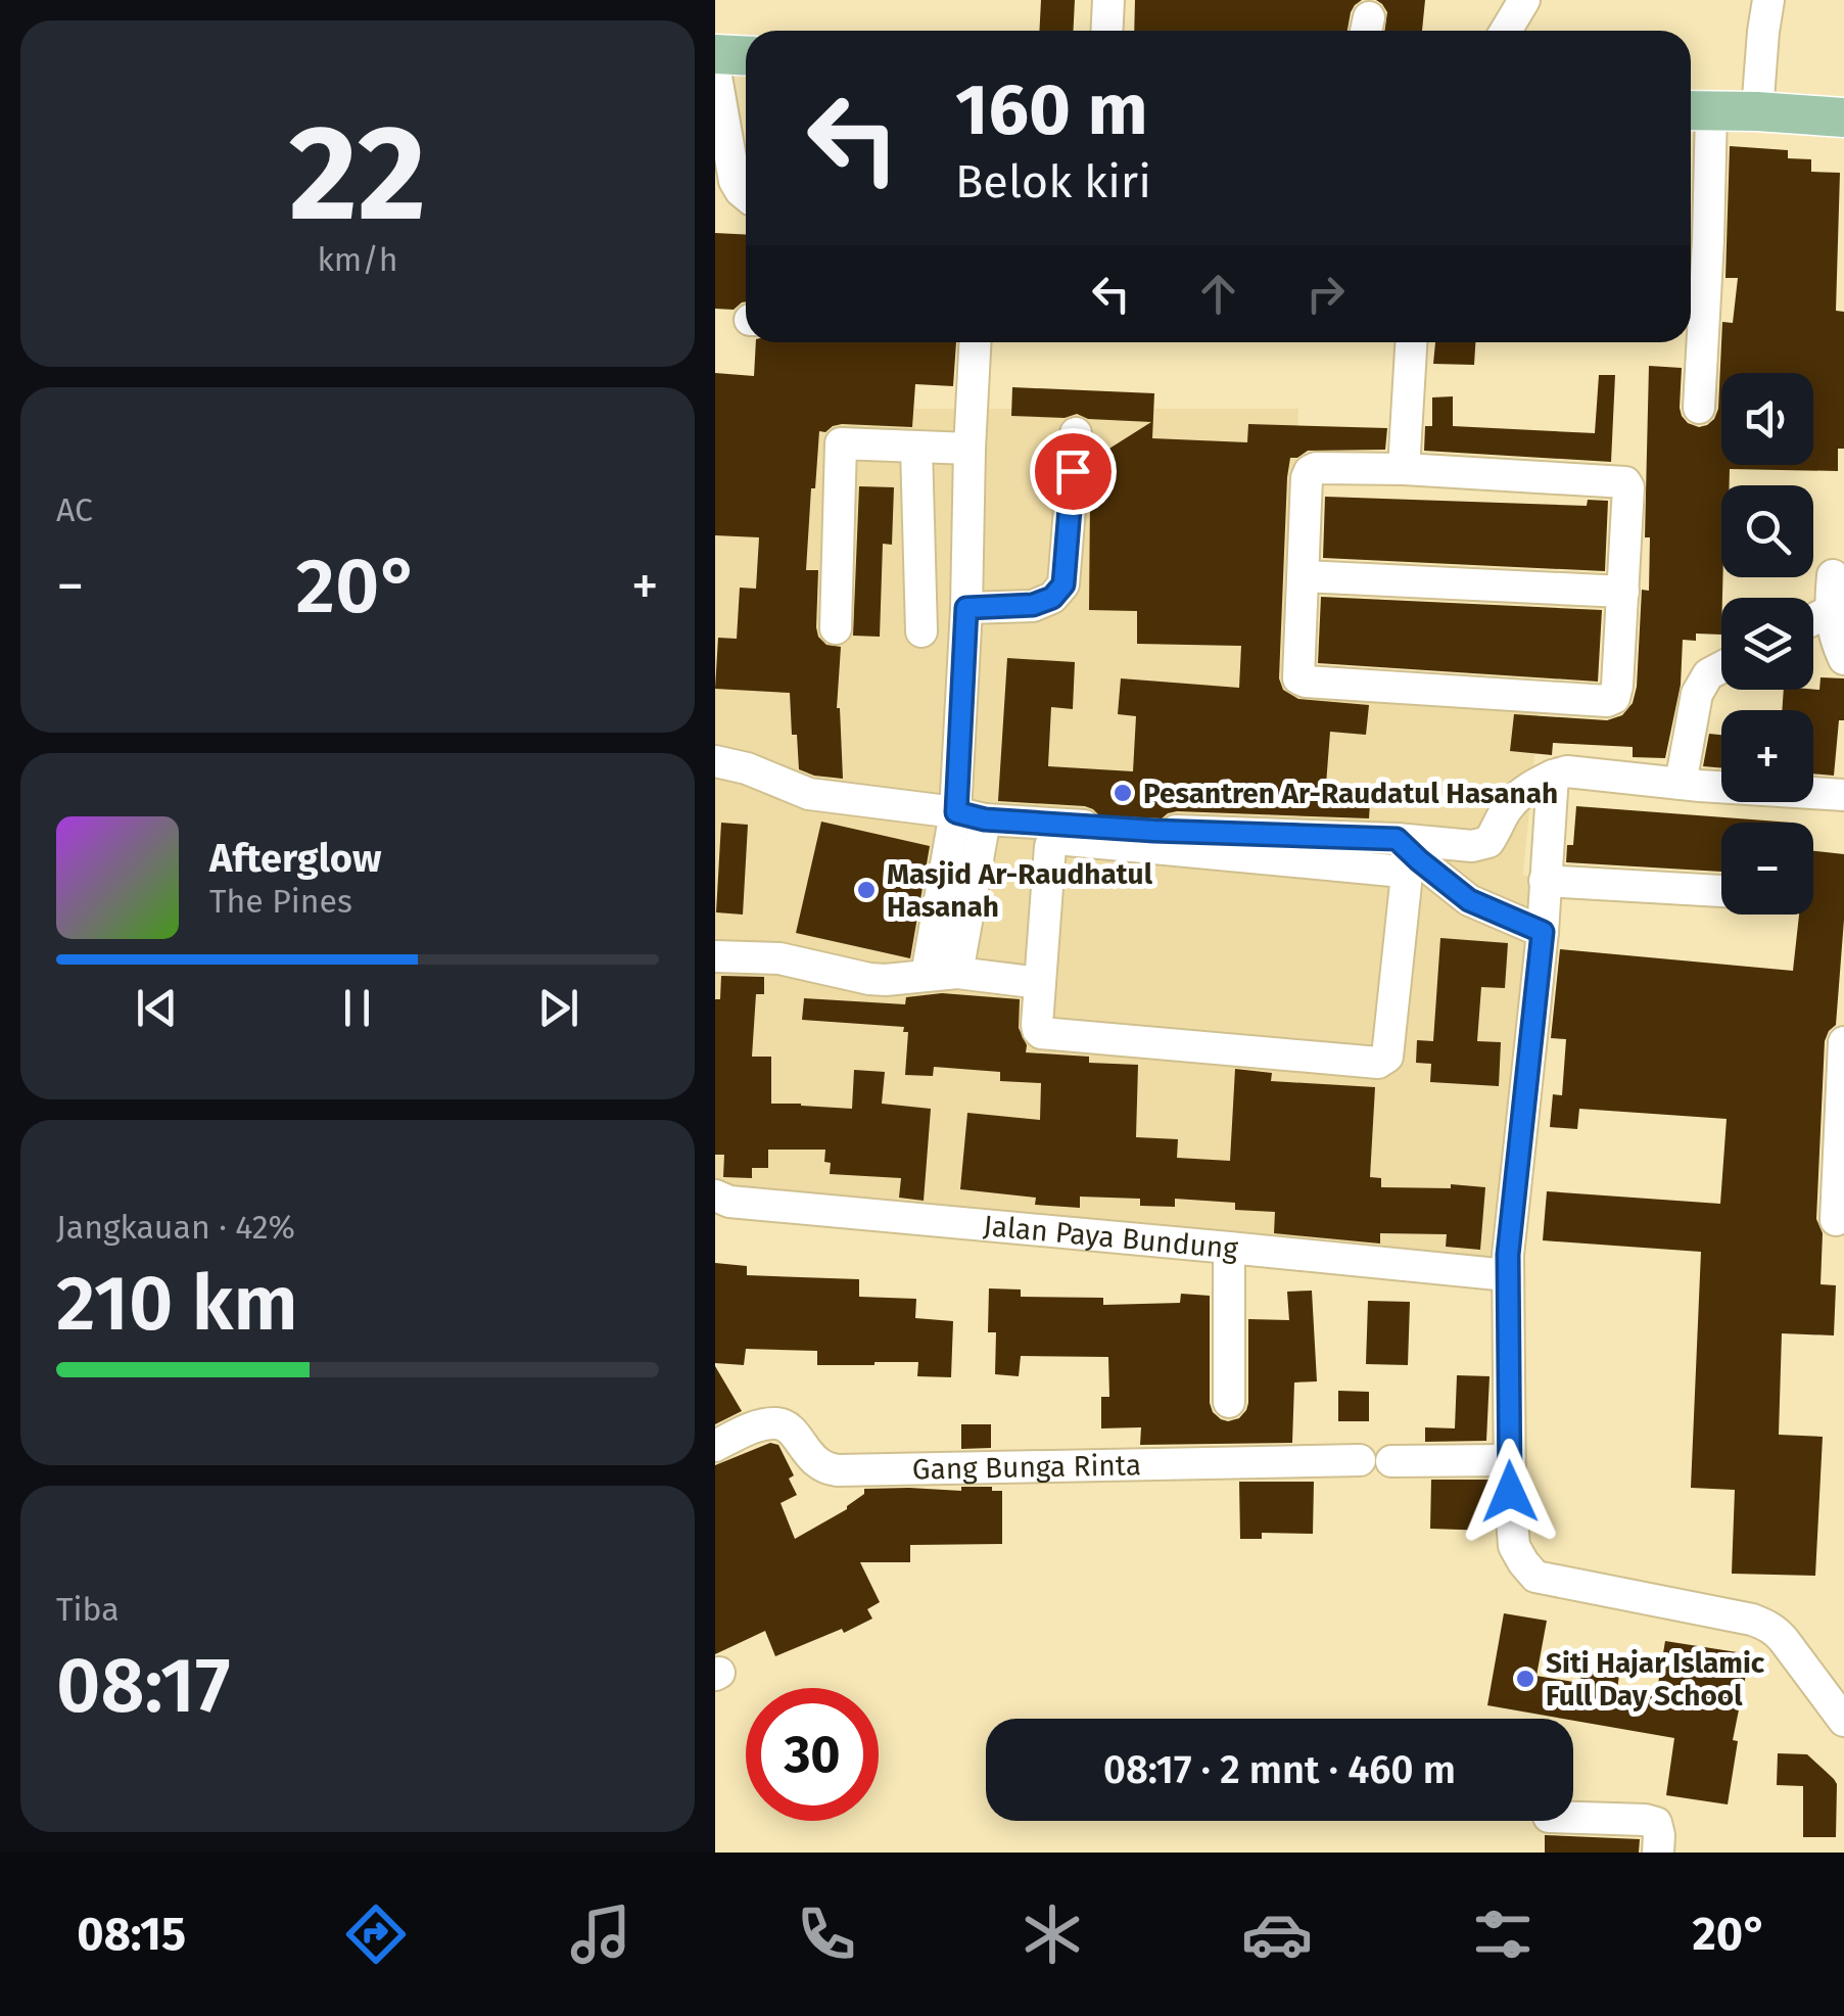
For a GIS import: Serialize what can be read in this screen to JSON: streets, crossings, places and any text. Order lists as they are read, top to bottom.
{
  "streets": {
    "street": ["Jalan Paya Bundung", "Gang Bunga Rinta"]
  },
  "places": ["Pesantren Ar-Raudatul Hasanah", "Masjid Ar-Raudhatul Hasanah", "Siti Hajar Islamic Full Day School"],
  "page": {
    "tile": [
      ["22", "km/h"],
      "AC",
      ["Jangkauan · 42%", "210 km"],
      ["Tiba", "08:17"]
    ],
    "turn": ["160 m", "Belok kiri"],
    "map_buttons": ["+", "−"],
    "heat": ["−", "20°", "+"],
    "song": ["Afterglow", "The Pines"],
    "limit": "30",
    "trip": "08:17 · 2 mnt · 460 m",
    "tabs": ["08:15", "20°"]
  }
}
